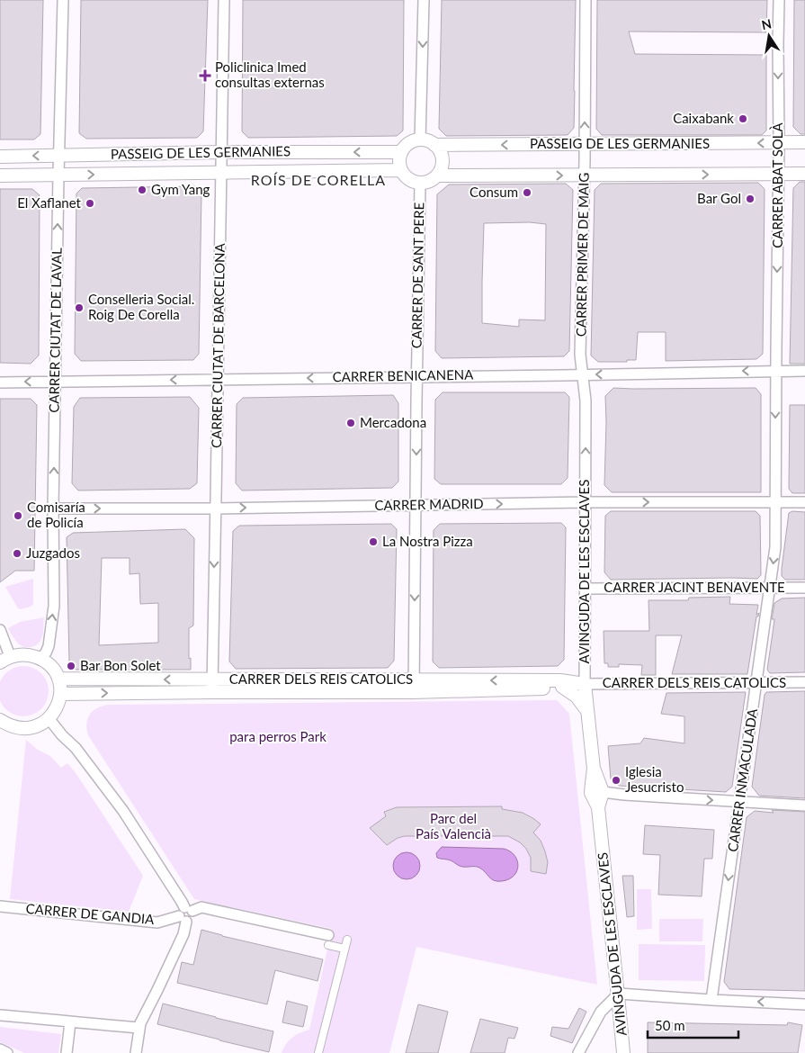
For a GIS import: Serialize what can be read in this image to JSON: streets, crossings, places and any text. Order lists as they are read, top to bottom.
{
  "streets": {
    "street": [
      "PASSEIG DE LES GERMANIES",
      "CARRER ABAT SOLÀ",
      "CARRER PRIMER DE MAIG",
      "CARRER DE SANT PERE",
      "CARRER CIUTAT DE LAVAL",
      "CARRER CIUTAT DE BARCELONA",
      "CARRER BENICANENA",
      "CARRER MADRID",
      "AVINGUDA DE LES ESCLAVES",
      "CARRER JACINT BENAVENTE",
      "CARRER DELS REIS CATOLICS",
      "CARRER INMACULADA",
      "CARRER DE GANDIA"
    ]
  },
  "crossings": [
    ["PASSEIG DE LES GERMANIES", "CARRER ABAT SOLÀ"],
    ["PASSEIG DE LES GERMANIES", "CARRER PRIMER DE MAIG"],
    ["PASSEIG DE LES GERMANIES", "CARRER DE SANT PERE"],
    ["PASSEIG DE LES GERMANIES", "CARRER CIUTAT DE LAVAL"],
    ["PASSEIG DE LES GERMANIES", "CARRER CIUTAT DE BARCELONA"],
    ["CARRER ABAT SOLÀ", "CARRER BENICANENA"],
    ["CARRER ABAT SOLÀ", "CARRER INMACULADA"],
    ["CARRER PRIMER DE MAIG", "CARRER BENICANENA"],
    ["CARRER PRIMER DE MAIG", "AVINGUDA DE LES ESCLAVES"],
    ["CARRER DE SANT PERE", "CARRER BENICANENA"],
    ["CARRER DE SANT PERE", "CARRER MADRID"],
    ["CARRER DE SANT PERE", "CARRER DELS REIS CATOLICS"],
    ["CARRER CIUTAT DE LAVAL", "CARRER BENICANENA"],
    ["CARRER CIUTAT DE LAVAL", "CARRER MADRID"],
    ["CARRER CIUTAT DE BARCELONA", "CARRER BENICANENA"],
    ["CARRER CIUTAT DE BARCELONA", "CARRER MADRID"],
    ["CARRER CIUTAT DE BARCELONA", "CARRER DELS REIS CATOLICS"],
    ["CARRER BENICANENA", "AVINGUDA DE LES ESCLAVES"],
    ["CARRER BENICANENA", "CARRER INMACULADA"],
    ["CARRER MADRID", "AVINGUDA DE LES ESCLAVES"],
    ["CARRER MADRID", "CARRER INMACULADA"],
    ["AVINGUDA DE LES ESCLAVES", "CARRER JACINT BENAVENTE"],
    ["AVINGUDA DE LES ESCLAVES", "CARRER DELS REIS CATOLICS"],
    ["CARRER JACINT BENAVENTE", "CARRER INMACULADA"],
    ["CARRER DELS REIS CATOLICS", "CARRER INMACULADA"]
  ],
  "one_way": [
    "CARRER ABAT SOLÀ",
    "CARRER PRIMER DE MAIG",
    "CARRER DE SANT PERE",
    "CARRER CIUTAT DE LAVAL",
    "CARRER BENICANENA",
    "CARRER MADRID",
    "CARRER INMACULADA"
  ],
  "districts": ["ROÍS DE CORELLA"],
  "parks": ["para perros Park", "Parc del País Valencià"],
  "places": {
    "health": ["Policlinica Imed consultas externas"],
    "other": [
      "Caixabank",
      "Gym Yang",
      "Consum",
      "Bar Gol",
      "El Xaflanet",
      "Conselleria Social. Roig De Corella",
      "Mercadona",
      "Comisaría de Policía",
      "La Nostra Pizza",
      "Juzgados",
      "Bar Bon Solet",
      "Iglesia Jesucristo"
    ]
  },
  "scale_bar": "50 m",
  "north": "top"
}
